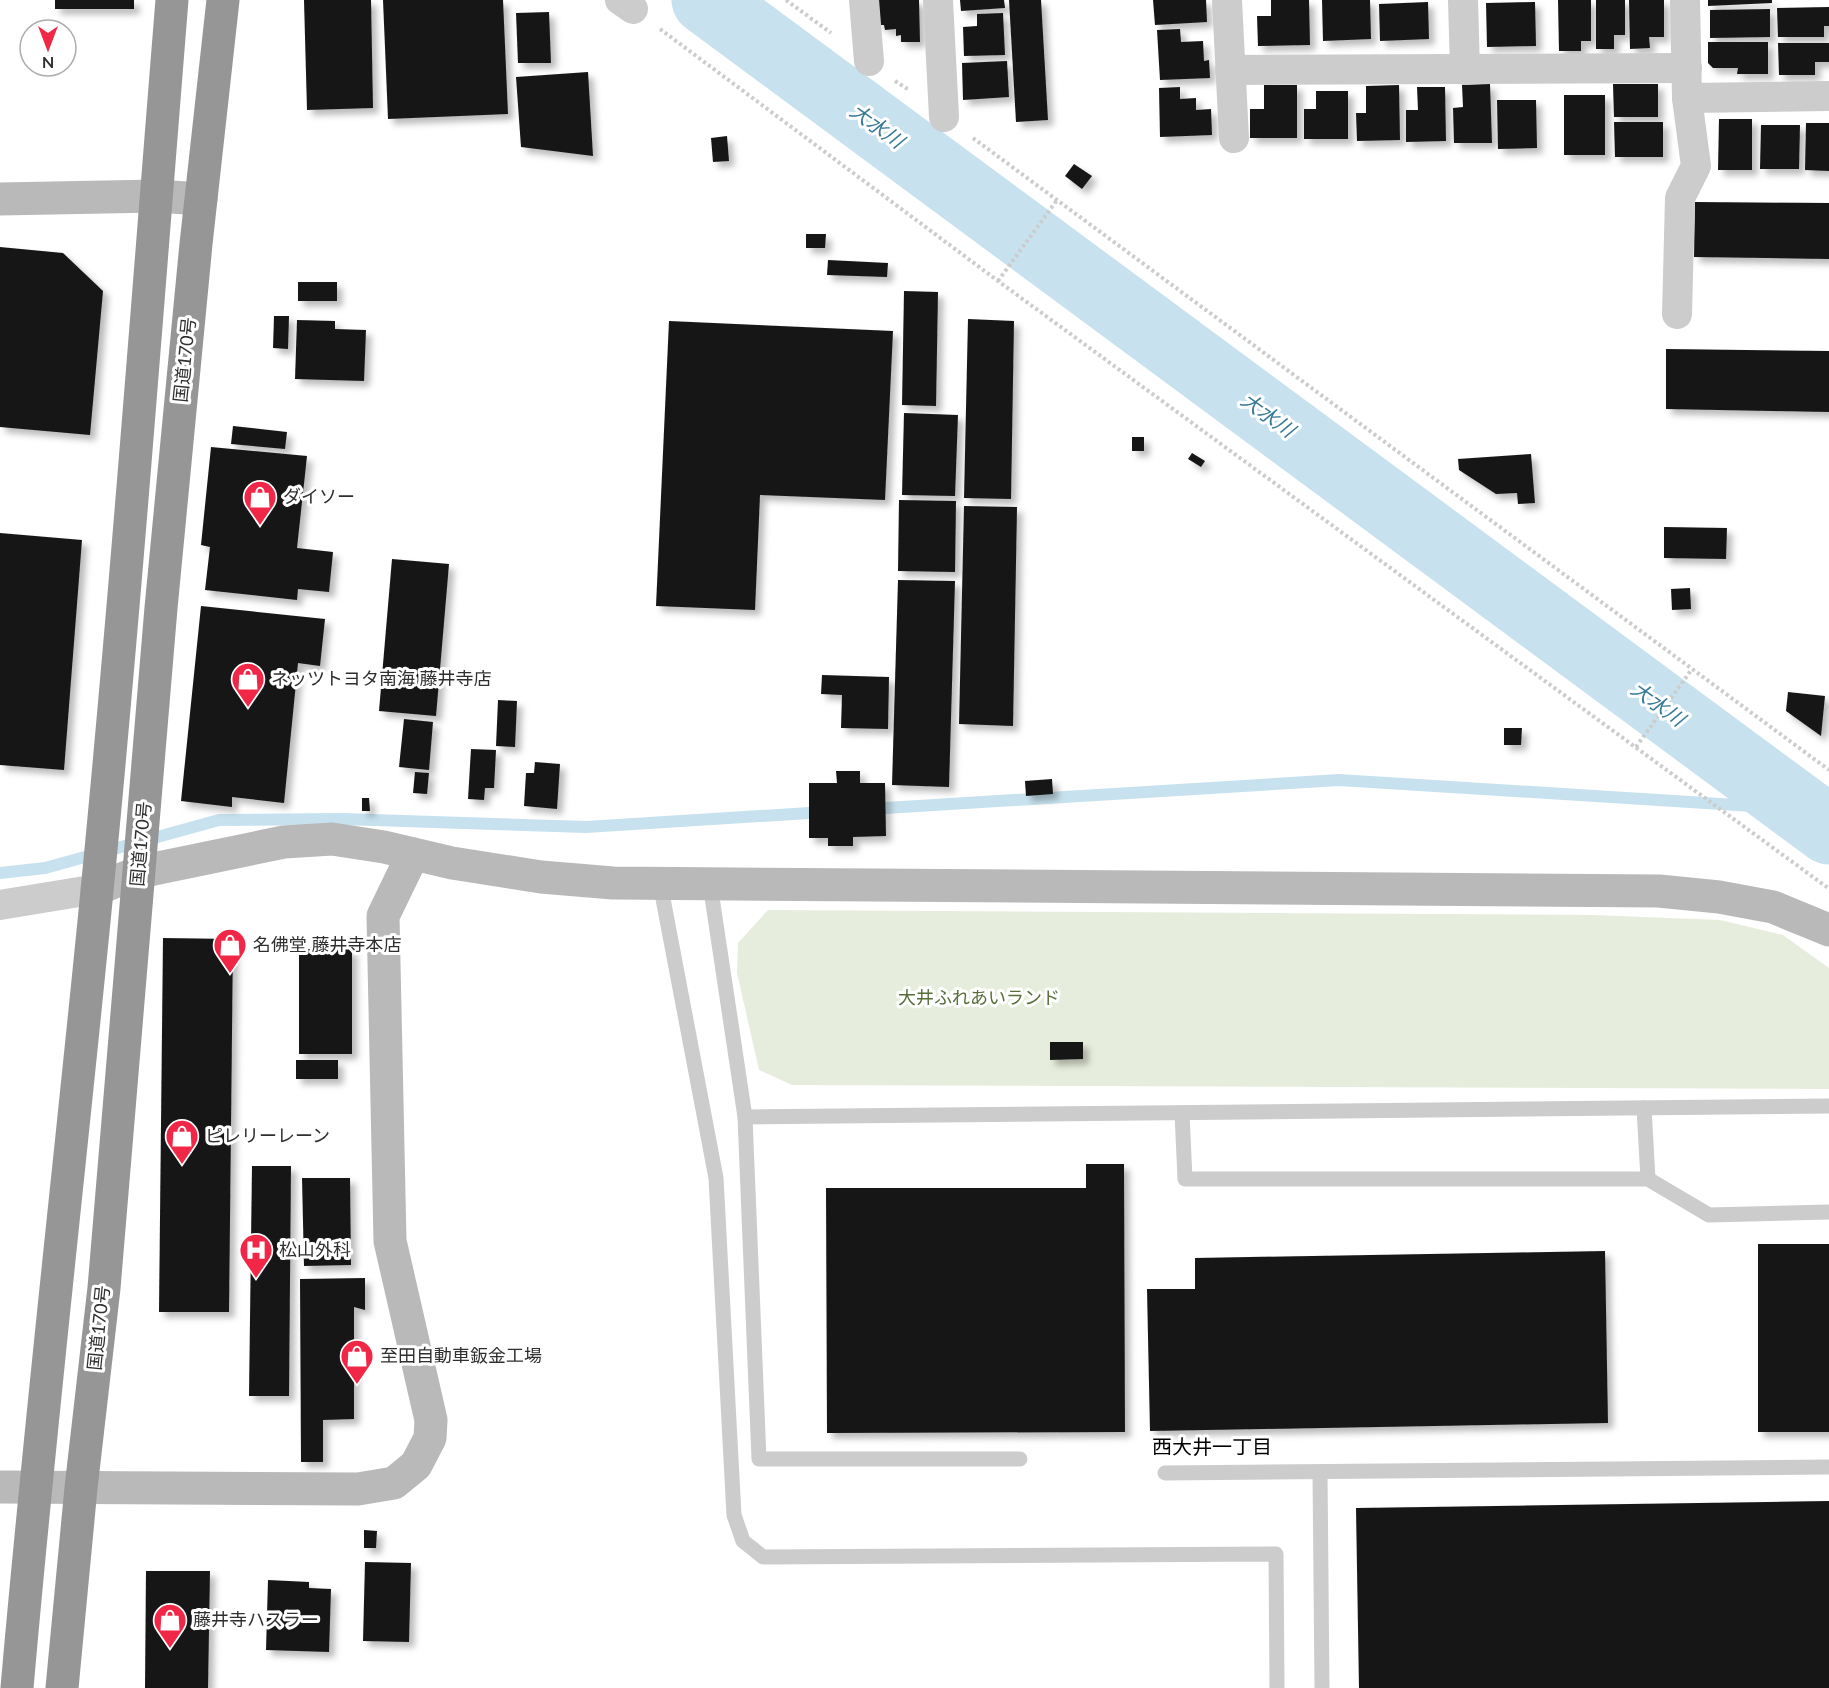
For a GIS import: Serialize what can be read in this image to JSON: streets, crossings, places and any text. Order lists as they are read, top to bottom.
{
  "streets": {
    "highway": ["国道170号"]
  },
  "districts": ["西大井一丁目"],
  "water": ["大水川"],
  "parks": ["大井ふれあいランド"],
  "places": {
    "shop": [
      "ダイソー",
      "ネッツトヨタ南海 藤井寺店",
      "名佛堂 藤井寺本店",
      "ピレリーレーン",
      "至田自動車鈑金工場",
      "藤井寺ハスラー"
    ],
    "hospital": ["松山外科"]
  },
  "north": "bottom"
}
